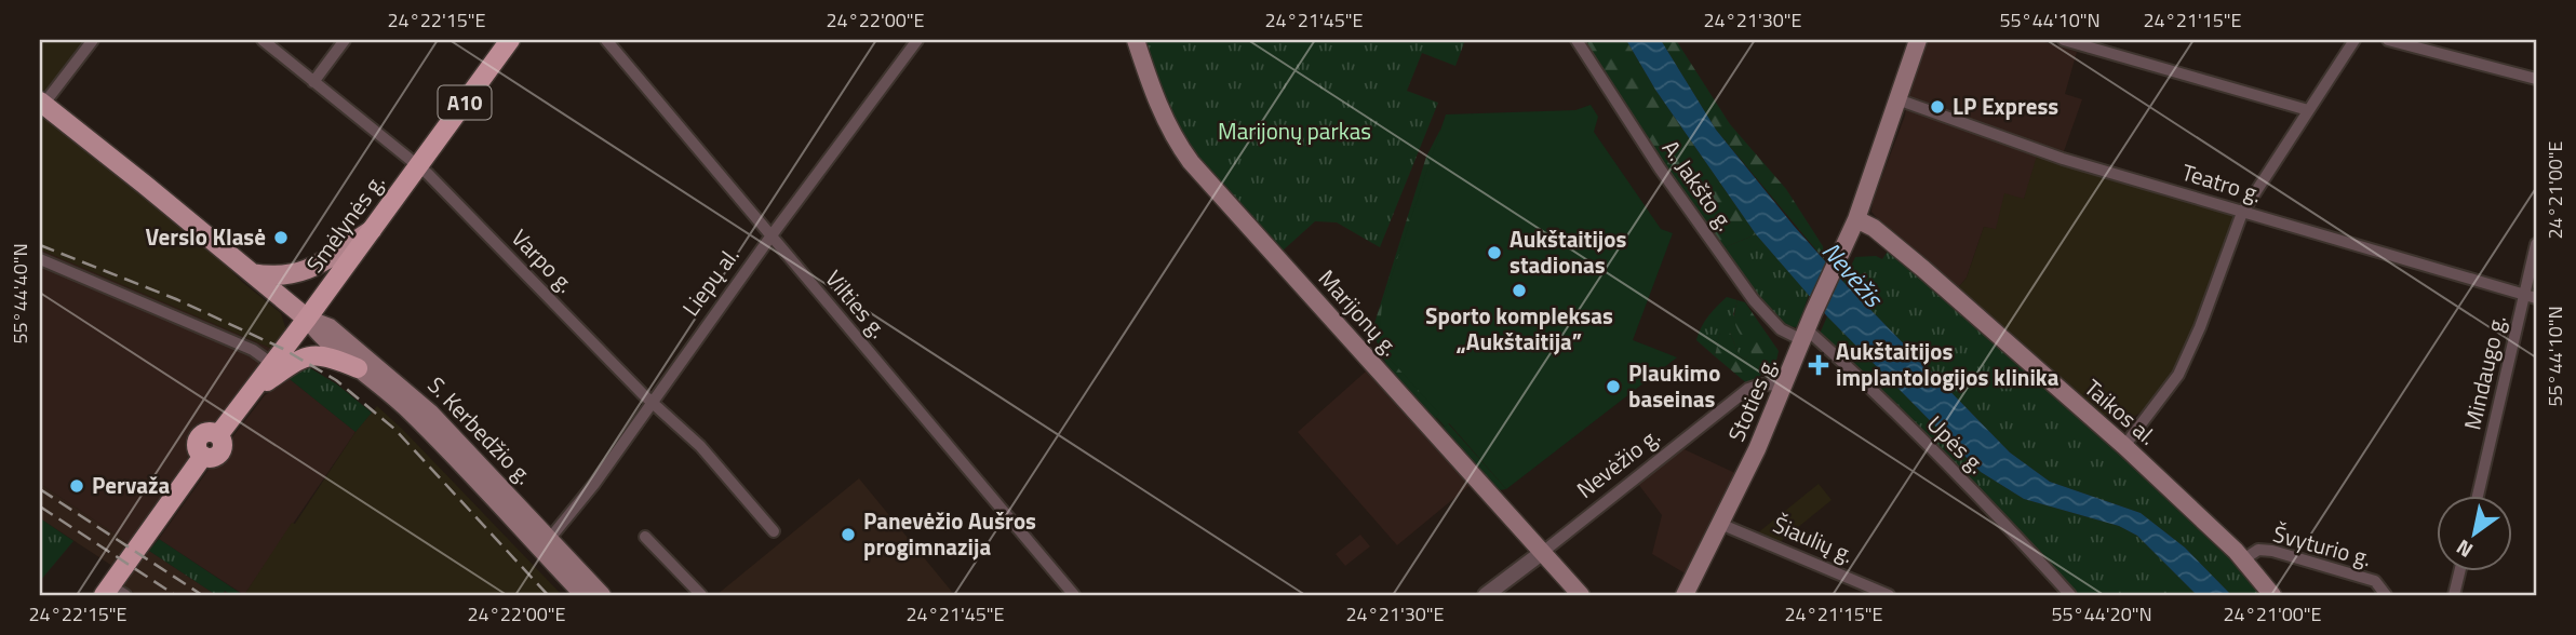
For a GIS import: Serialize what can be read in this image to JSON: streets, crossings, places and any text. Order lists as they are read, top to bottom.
{
  "streets": {
    "highway": ["A10", "Smėlynės g."],
    "main road": [
      "Marijonų g.",
      "Stoties g.",
      "Taikos al.",
      "S. Kerbedžio g."
    ],
    "street": [
      "Teatro g.",
      "A. Jakšto g.",
      "Varpo g.",
      "Liepų al.",
      "Vilties g.",
      "Mindaugo g.",
      "Upės g.",
      "Nevėžio g.",
      "Šiaulių g.",
      "Švyturio g."
    ]
  },
  "crossings": [
    ["Teatro g.", "Mindaugo g."],
    ["Teatro g.", "Stoties g."],
    ["A. Jakšto g.", "Stoties g."],
    ["A. Jakšto g.", "Upės g."],
    ["Smėlynės g.", "Varpo g."],
    ["Smėlynės g.", "S. Kerbedžio g."],
    ["Varpo g.", "Liepų al."],
    ["Liepų al.", "Vilties g."],
    ["Liepų al.", "S. Kerbedžio g."],
    ["Marijonų g.", "Nevėžio g."],
    ["Stoties g.", "Taikos al."],
    ["Stoties g.", "Upės g."],
    ["Stoties g.", "Nevėžio g."],
    ["Stoties g.", "Šiaulių g."],
    ["Taikos al.", "Švyturio g."]
  ],
  "water": ["Nevėžis"],
  "parks": ["Marijonų parkas"],
  "places": {
    "other": [
      "LP Express",
      "Verslo Klasė",
      "Aukštaitijos stadionas",
      "Sporto kompleksas „Aukštaitija”",
      "Plaukimo baseinas",
      "Pervaža",
      "Panevėžio Aušros progimnazija"
    ],
    "health": ["Aukštaitijos implantologijos klinika"]
  },
  "north": "bottom left",
  "coordinates": [
    "24°22'15\"E",
    "24°22'00\"E",
    "24°21'45\"E",
    "24°21'30\"E",
    "55°44'10\"N",
    "24°21'15\"E",
    "24°21'00\"E",
    "55°44'40\"N",
    "55°44'20\"N"
  ]
}
